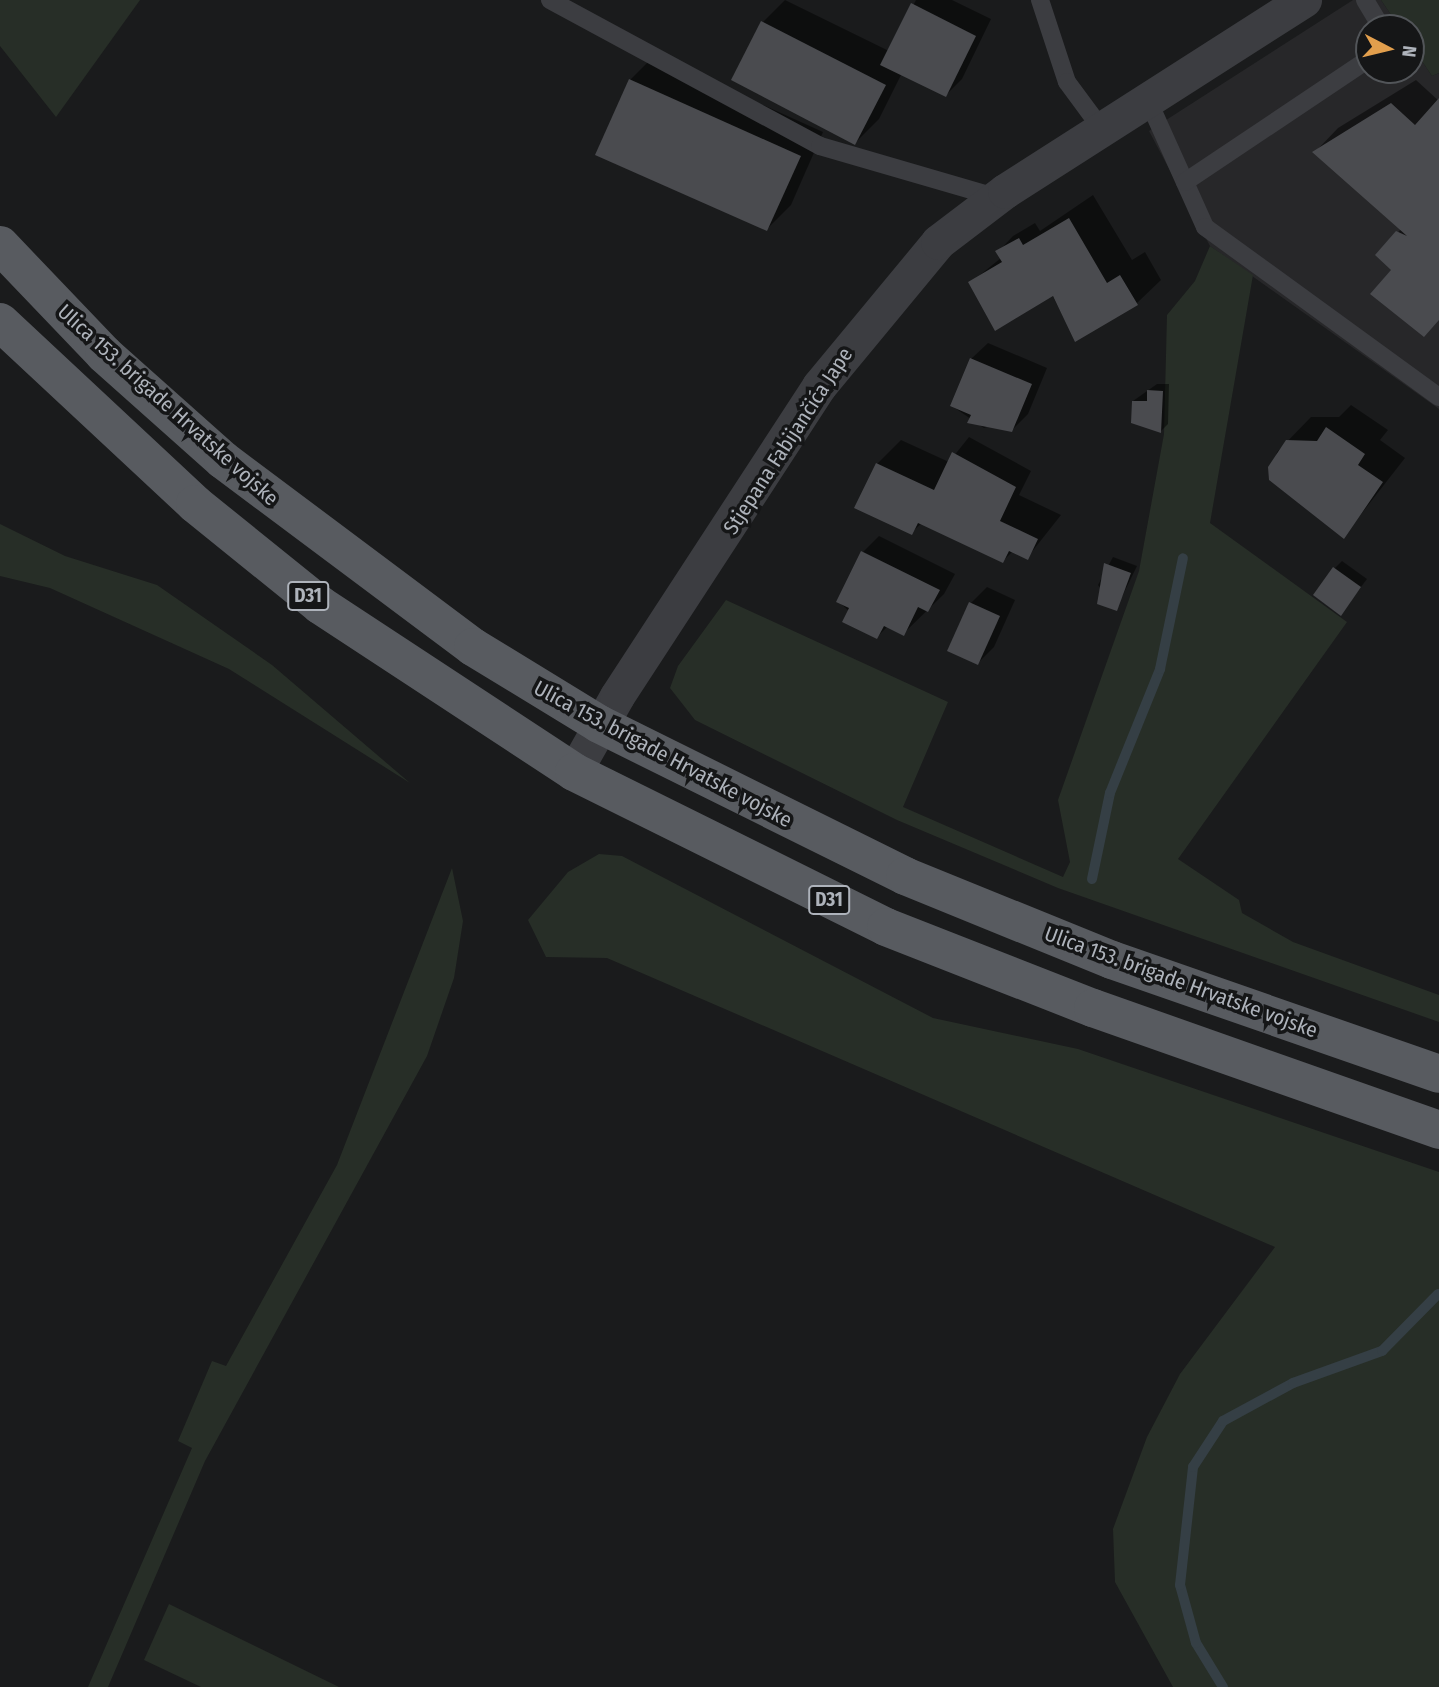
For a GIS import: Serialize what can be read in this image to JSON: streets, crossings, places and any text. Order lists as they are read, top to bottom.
{
  "streets": {
    "main road": ["Ulica 153. brigade Hrvatske vojske", "D31"],
    "street": ["Stjepana Fabijančića Jape"]
  },
  "crossings": [
    ["Ulica 153. brigade Hrvatske vojske", "Stjepana Fabijančića Jape"],
    ["Stjepana Fabijančića Jape", "D31"]
  ],
  "north": "right"
}
